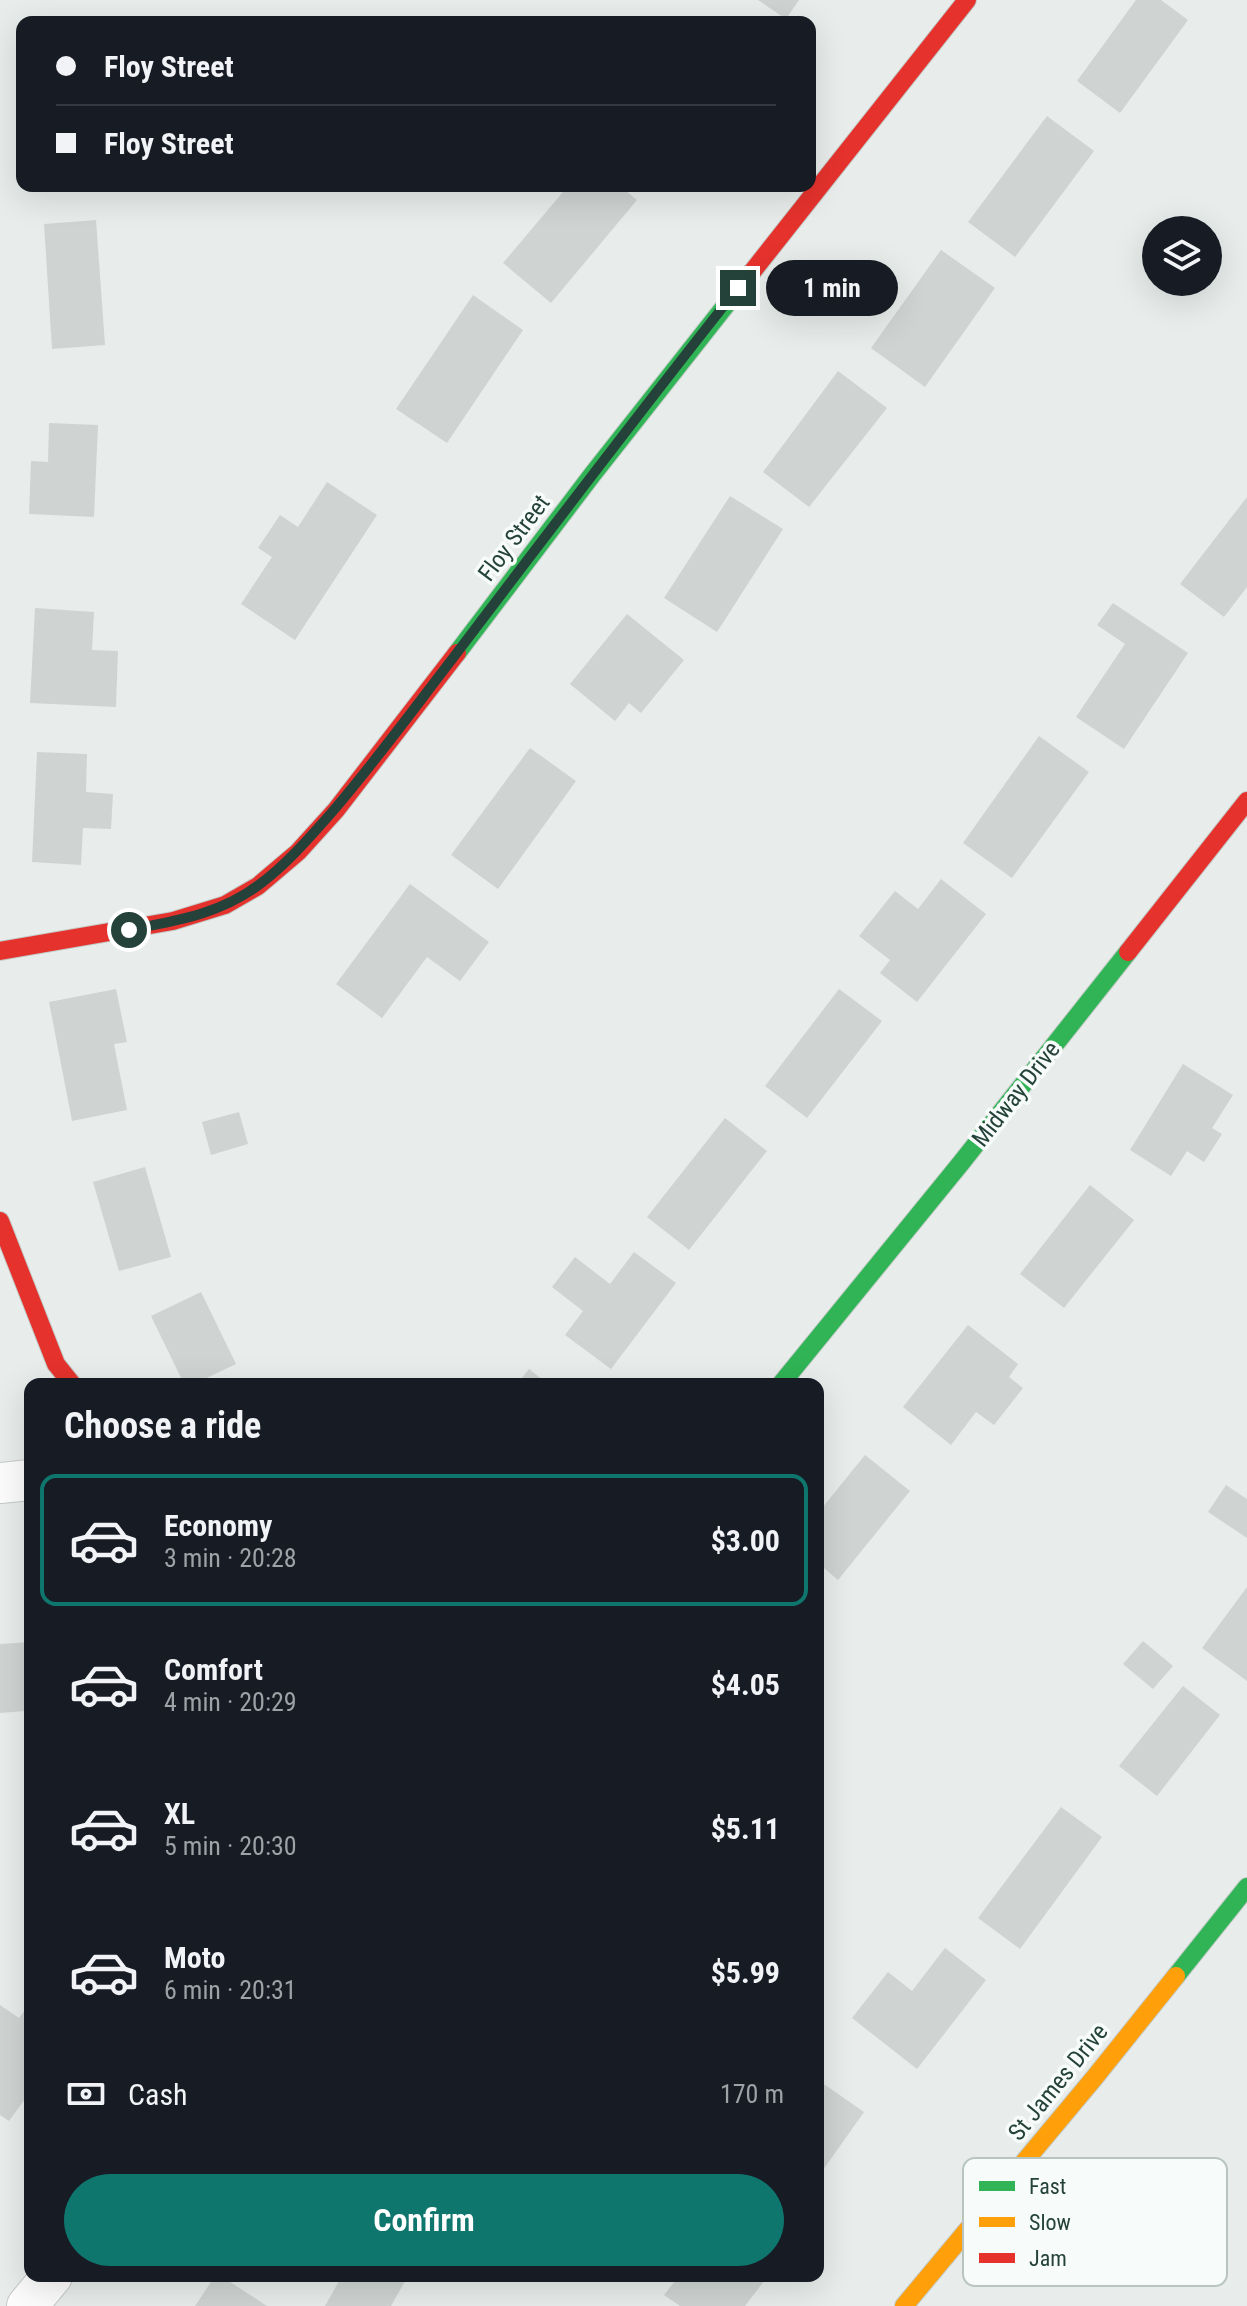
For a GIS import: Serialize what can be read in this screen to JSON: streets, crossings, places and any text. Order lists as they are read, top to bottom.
{
  "streets": {
    "street": ["Floy Street", "Midway Drive", "St James Drive"]
  },
  "legend": ["Fast", "Slow", "Jam"],
  "page": {
    "banner": ["Floy Street", "Floy Street"],
    "bubble": "1 min",
    "heading": "Choose a ride",
    "list": [
      {
        "name": "Economy",
        "note": "3 min · 20:28",
        "value": "$3.00"
      },
      {
        "name": "Comfort",
        "note": "4 min · 20:29",
        "value": "$4.05"
      },
      {
        "name": "XL",
        "note": "5 min · 20:30",
        "value": "$5.11"
      },
      {
        "name": "Moto",
        "note": "6 min · 20:31",
        "value": "$5.99"
      }
    ],
    "pay": ["Cash", "170 m"],
    "buttons": "Confirm"
  }
}
